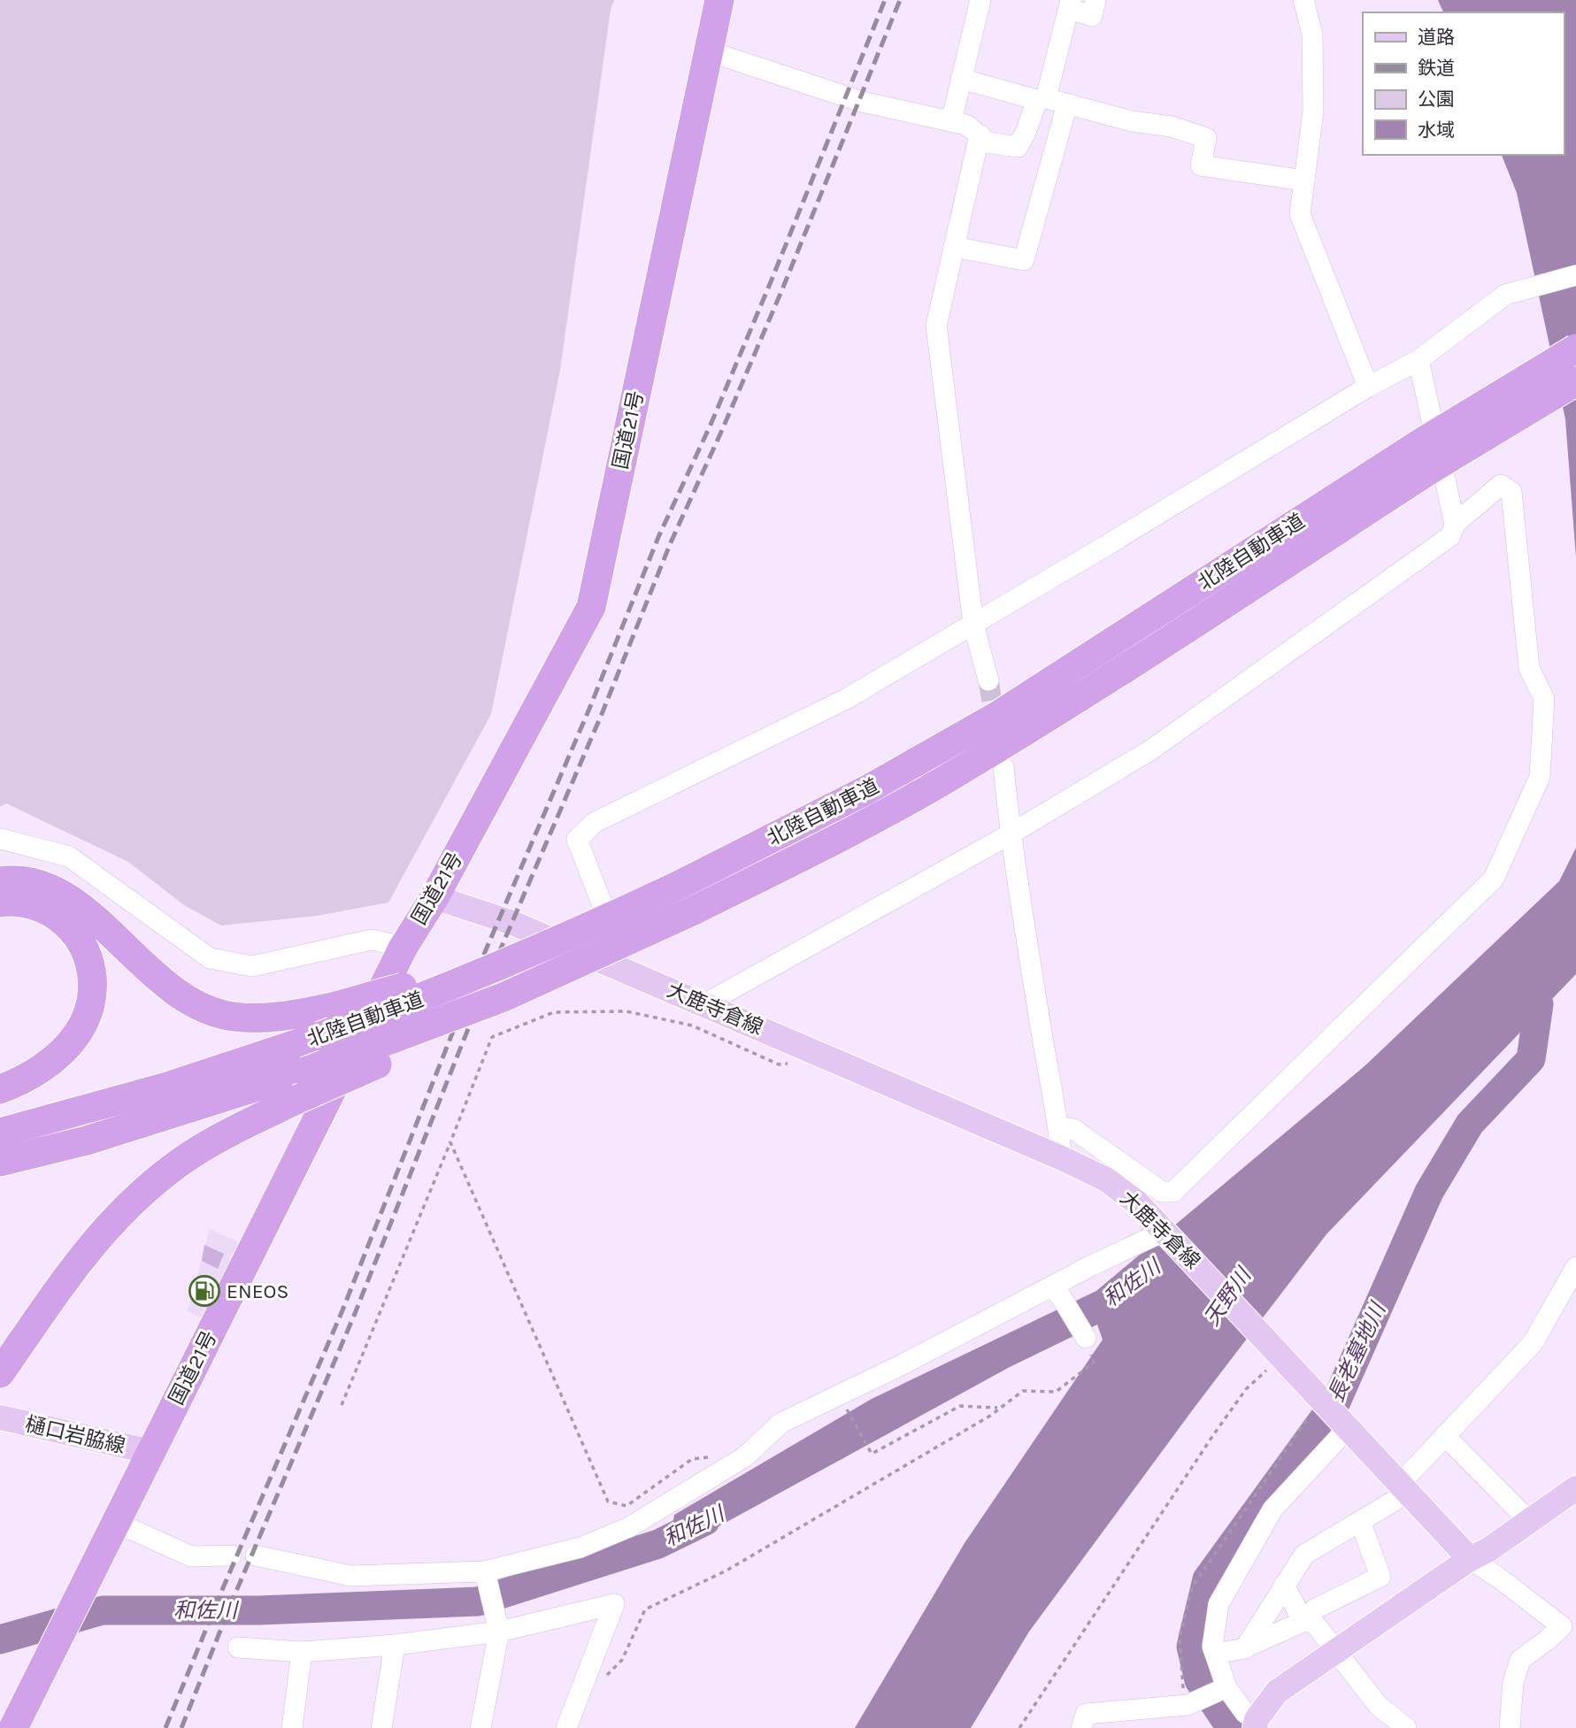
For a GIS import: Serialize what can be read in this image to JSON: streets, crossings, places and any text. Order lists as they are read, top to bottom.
{
  "streets": {
    "highway": ["国道21号", "北陸自動車道"],
    "main road": ["大鹿寺倉線", "樋口岩脇線"]
  },
  "crossings": [
    ["国道21号", "大鹿寺倉線"],
    ["国道21号", "樋口岩脇線"]
  ],
  "water": ["和佐川", "天野川", "長老墓地川"],
  "places": {
    "fuel station": ["ENEOS"]
  },
  "legend": [
    "道路",
    "鉄道",
    "公園",
    "水域"
  ]
}
